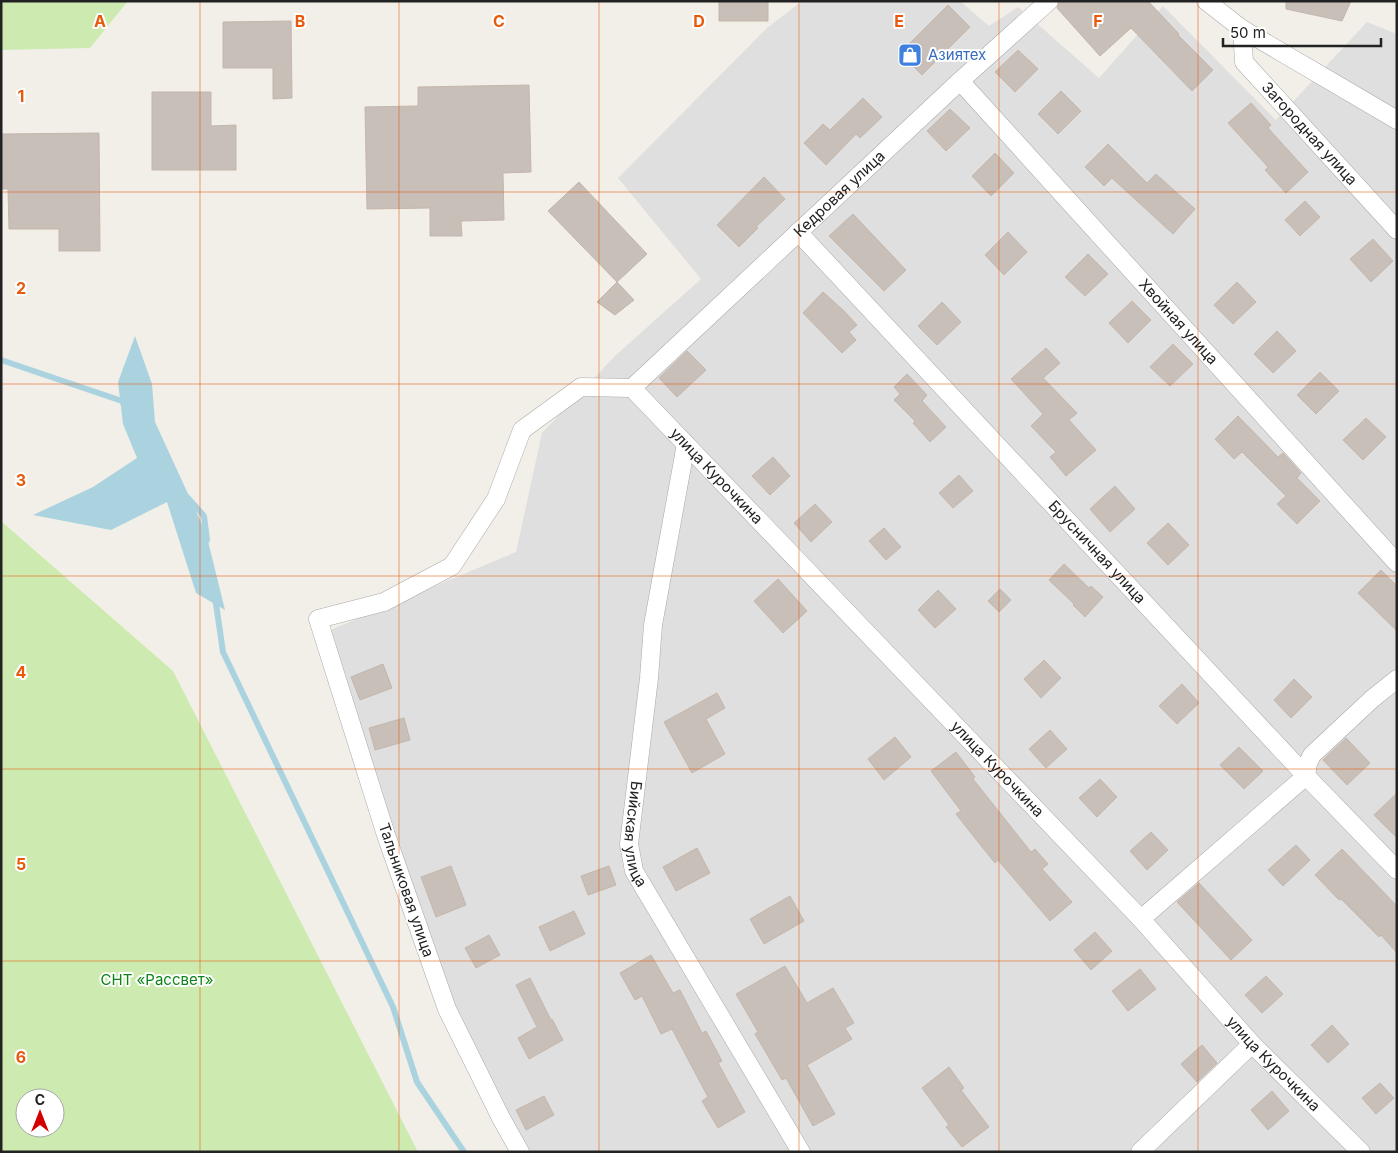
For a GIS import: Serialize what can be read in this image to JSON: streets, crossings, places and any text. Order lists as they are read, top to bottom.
{
  "streets": {
    "street": [
      "Загородная улица",
      "Кедровая улица",
      "Хвойная улица",
      "улица Курочкина",
      "Брусничная улица",
      "Бийская улица",
      "Тальниковая улица"
    ]
  },
  "crossings": [
    ["Кедровая улица", "Хвойная улица"],
    ["Кедровая улица", "улица Курочкина"],
    ["Кедровая улица", "Брусничная улица"],
    ["Кедровая улица", "Тальниковая улица"],
    ["улица Курочкина", "Бийская улица"],
    ["улица Курочкина", "Тальниковая улица"]
  ],
  "parks": ["СНТ «Рассвет»"],
  "places": {
    "shop": ["Азиятех"]
  },
  "scale_bar": "50 m",
  "north": "top",
  "grid": {
    "columns": [
      "A",
      "B",
      "C",
      "D",
      "E",
      "F"
    ],
    "rows": [
      "1",
      "2",
      "3",
      "4",
      "5",
      "6"
    ]
  }
}
